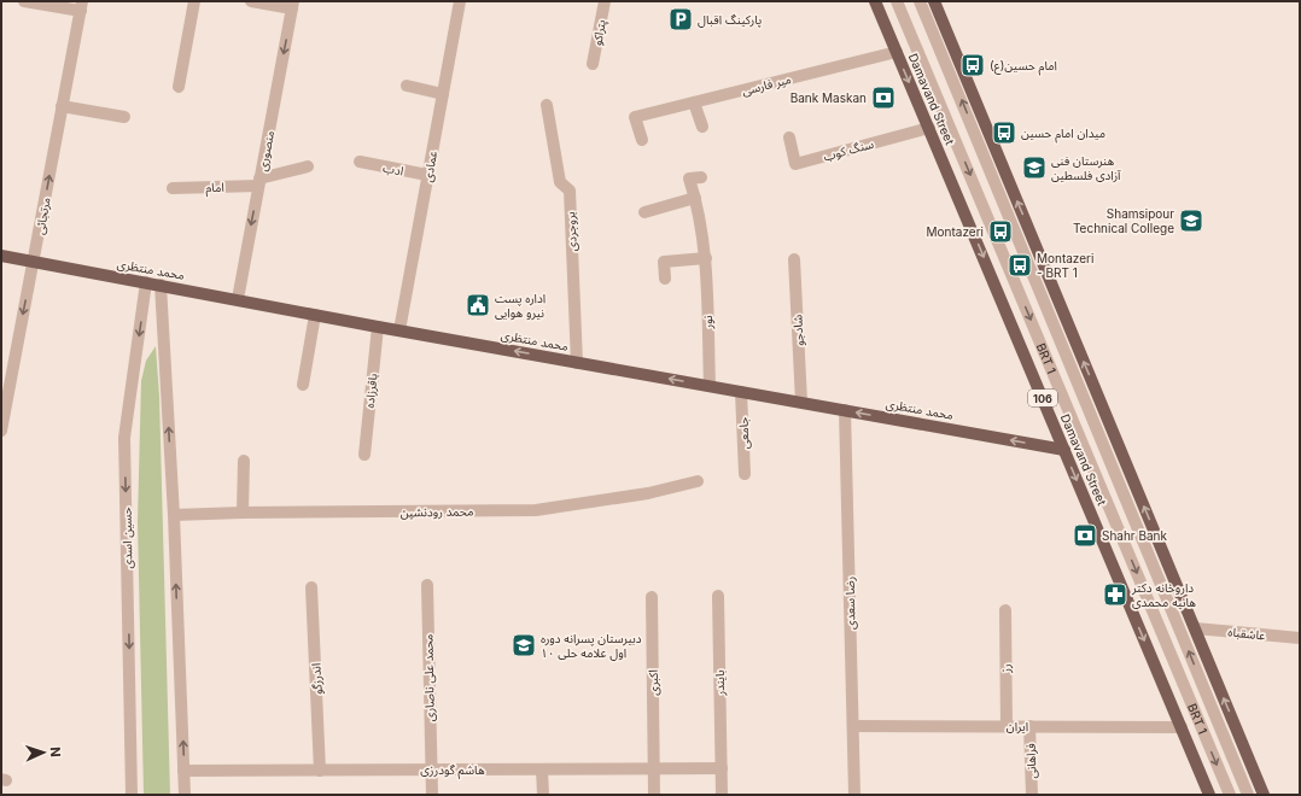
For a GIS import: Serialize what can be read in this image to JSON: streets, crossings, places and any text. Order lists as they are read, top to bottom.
{
  "streets": {
    "main road": ["Damavand Street", "محمد منتظری", "106"],
    "street": [
      "پتراکو",
      "میر فارسی",
      "سنگ کوب",
      "منصوری",
      "عمادی",
      "ادب",
      "امام",
      "مرتجائی",
      "بروجردی",
      "نور",
      "شادجو",
      "BRT 1",
      "باقرزاده",
      "جامعی",
      "محمد رودنشین",
      "حسین اسدی",
      "رضا سعدی",
      "عاشقباه",
      "رز",
      "محمد علی ناصاری",
      "اندرزگو",
      "اکبری",
      "بایندر",
      "ایران",
      "فراهانی",
      "هاشم گودرزی"
    ]
  },
  "crossings": [
    ["میر فارسی", "Damavand Street"],
    ["Damavand Street", "سنگ کوب"],
    ["Damavand Street", "محمد منتظری"],
    ["Damavand Street", "ایران"],
    ["منصوری", "امام"],
    ["منصوری", "محمد منتظری"],
    ["عمادی", "ادب"],
    ["عمادی", "محمد منتظری"],
    ["مرتجائی", "محمد منتظری"],
    ["بروجردی", "محمد منتظری"],
    ["محمد منتظری", "نور"],
    ["محمد منتظری", "شادجو"],
    ["محمد منتظری", "باقرزاده"],
    ["محمد منتظری", "جامعی"],
    ["محمد منتظری", "حسین اسدی"],
    ["محمد منتظری", "رضا سعدی"],
    ["رضا سعدی", "ایران"],
    ["رز", "ایران"],
    ["محمد علی ناصاری", "هاشم گودرزی"],
    ["اندرزگو", "هاشم گودرزی"],
    ["اکبری", "هاشم گودرزی"],
    ["بایندر", "هاشم گودرزی"],
    ["ایران", "فراهانی"]
  ],
  "one_way": ["منصوری", "محمد منتظری"],
  "places": {
    "parking": ["پارکینگ اقبال"],
    "bus stop": [
      "امام حسين(ع)",
      "میدان امام حسین",
      "Montazeri",
      "Montazeri - BRT 1"
    ],
    "bank": ["Bank Maskan", "Shahr Bank"],
    "school or university": ["هنرستان فنی آزادی فلسطین", "Shamsipour Technical College", "دبیرستان پسرانه دوره اول علامه حلی ۱۰"],
    "public building": ["اداره پست نیرو هوایی"],
    "pharmacy": ["داروخانه دکتر هانیه محمدی"]
  },
  "north": "right"
}
